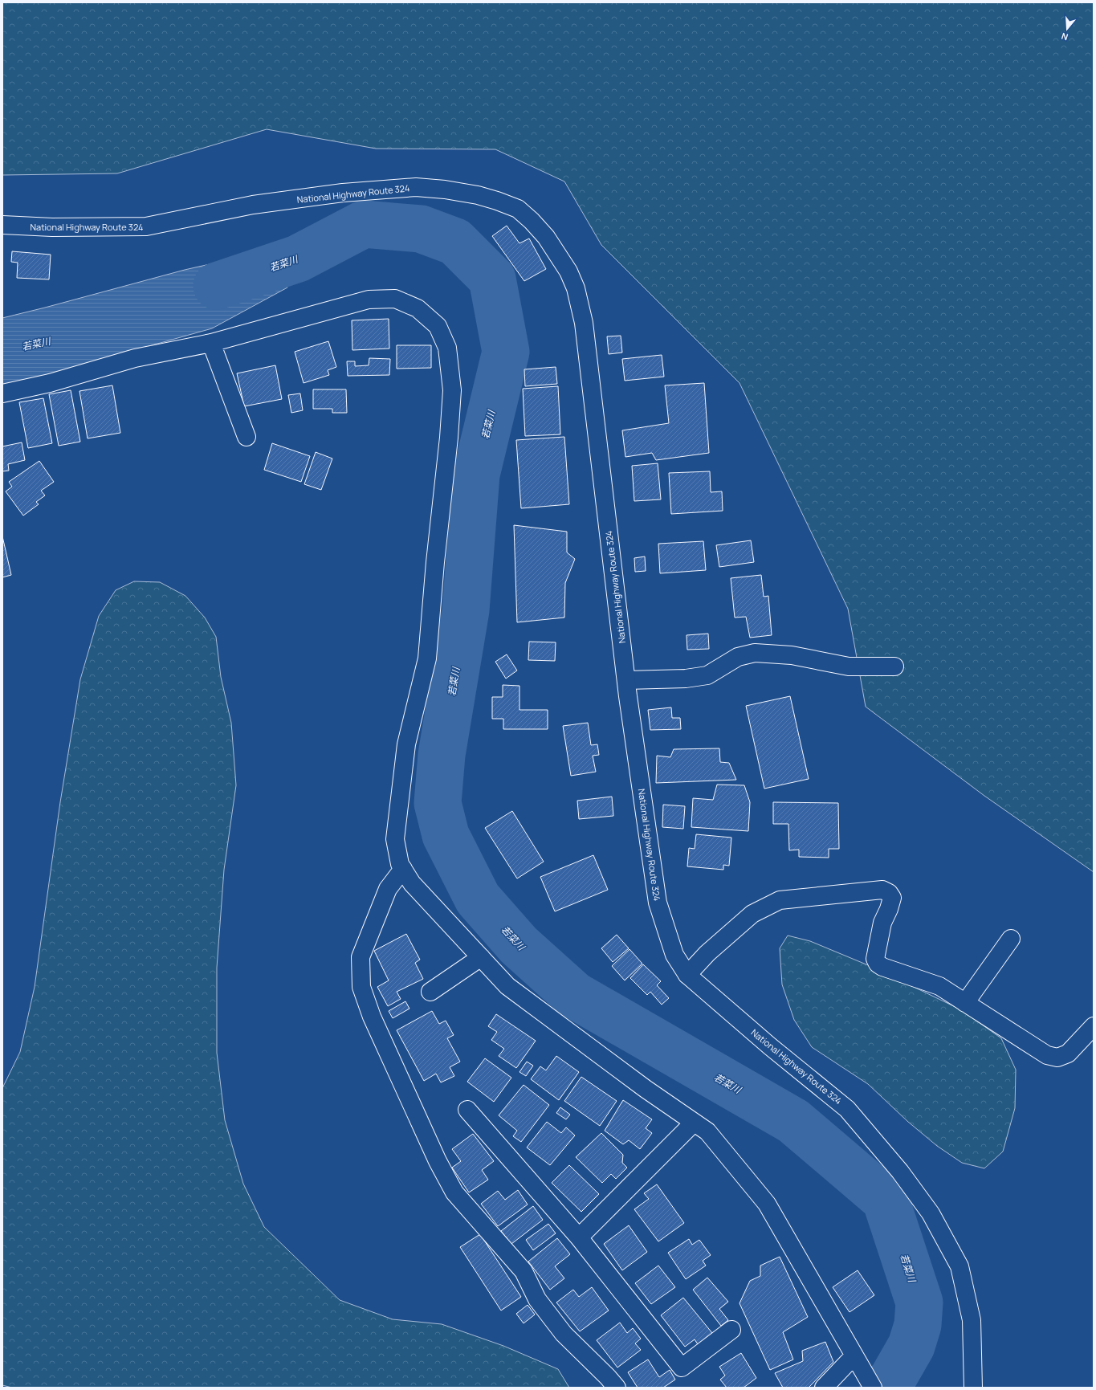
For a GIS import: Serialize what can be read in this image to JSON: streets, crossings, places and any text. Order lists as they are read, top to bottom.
{
  "streets": {
    "main road": ["National Highway Route 324"]
  },
  "water": ["若菜川"],
  "north": "bottom"
}
